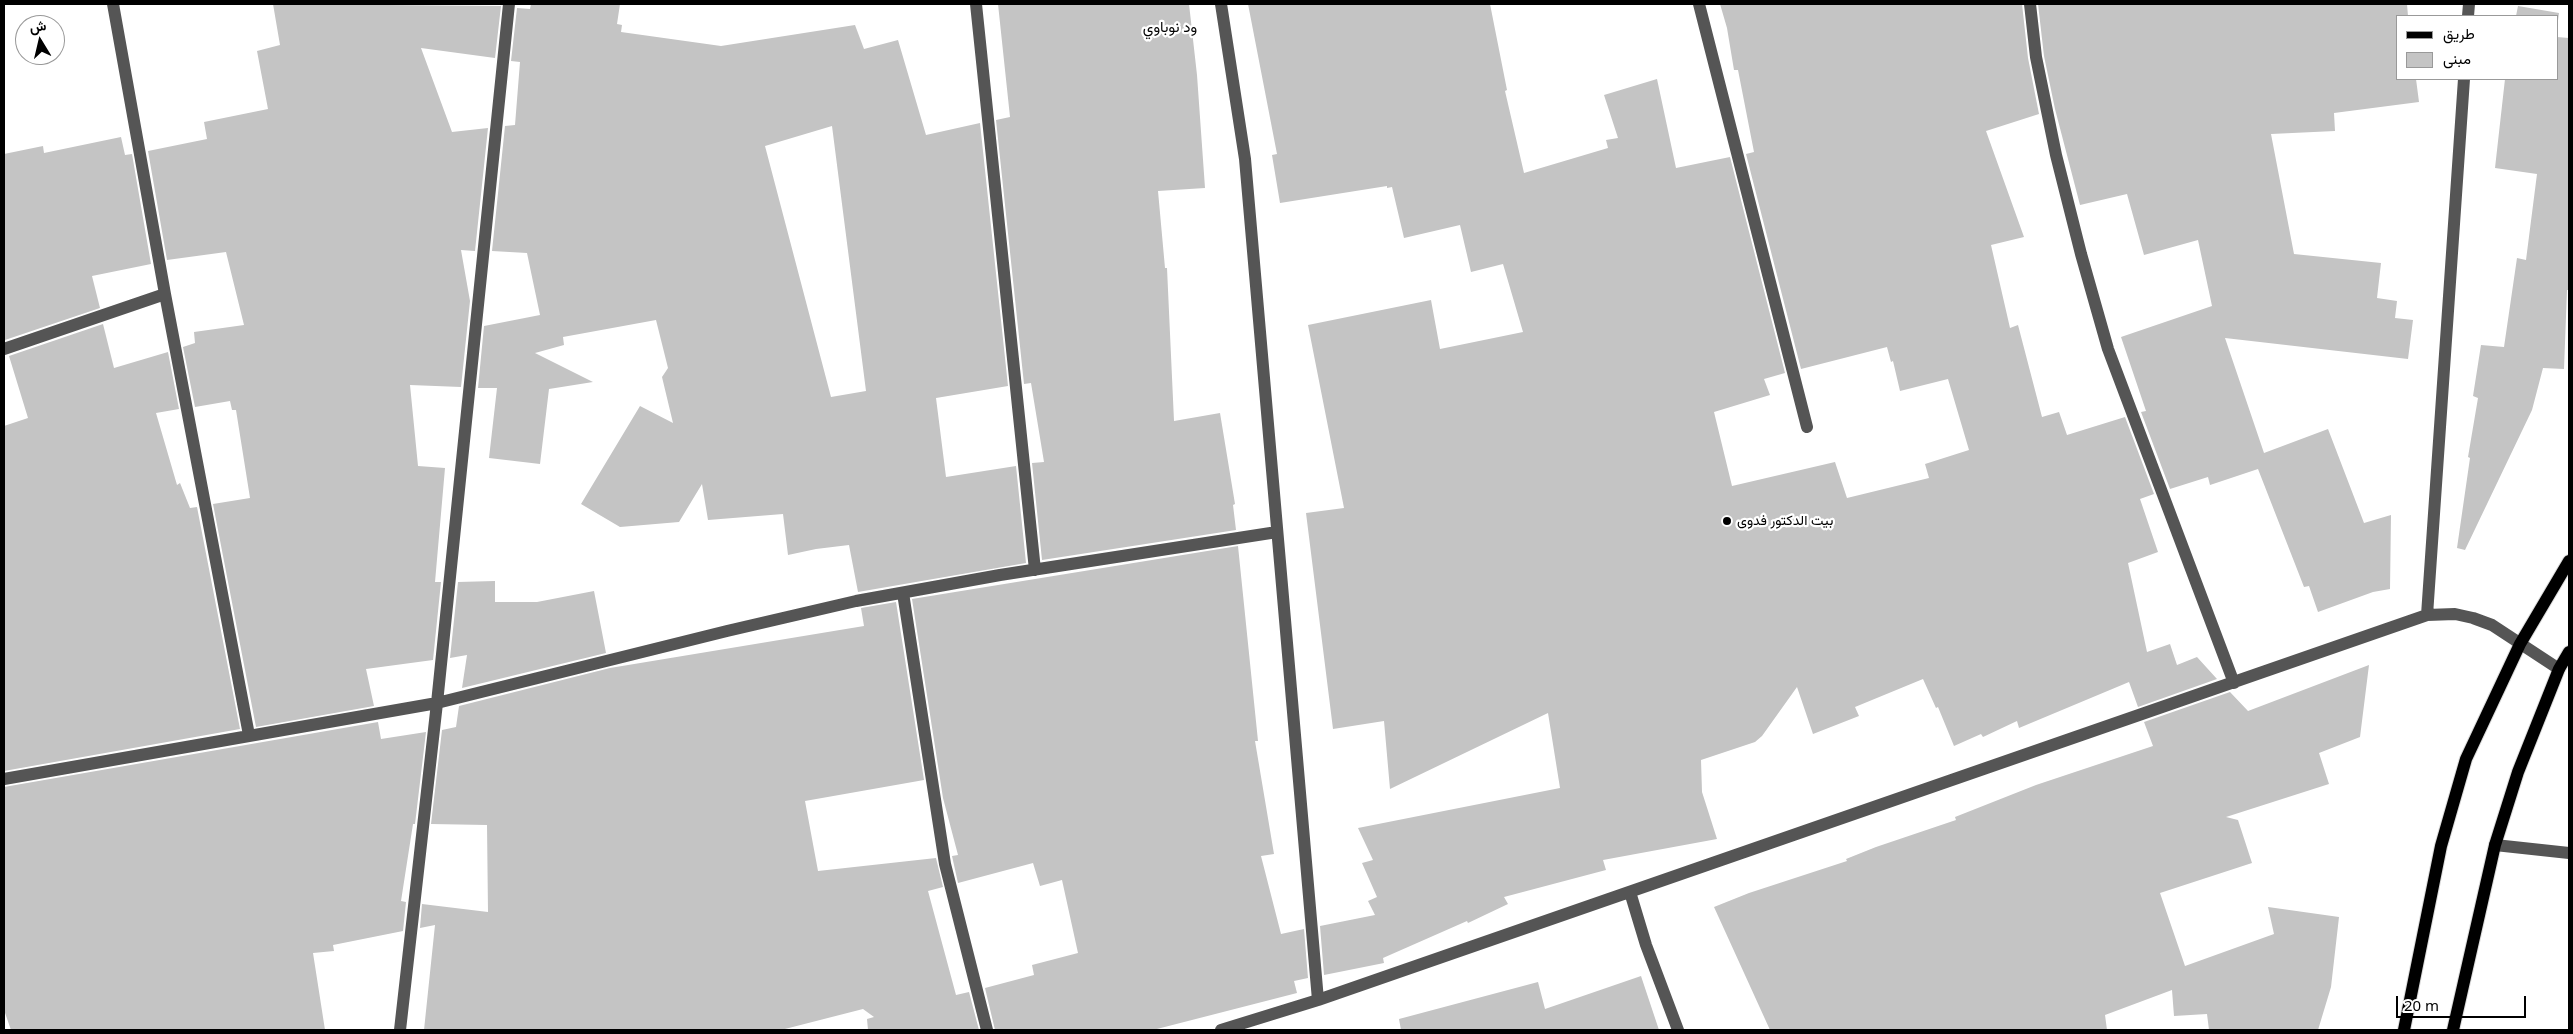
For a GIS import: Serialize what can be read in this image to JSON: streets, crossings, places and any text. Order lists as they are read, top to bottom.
{
  "districts": ["ود نوباوي"],
  "places": ["بيت الدكتور فدوى"],
  "legend": ["طريق", "مبنى"],
  "scale_bar": "20 m",
  "north": "top"
}
